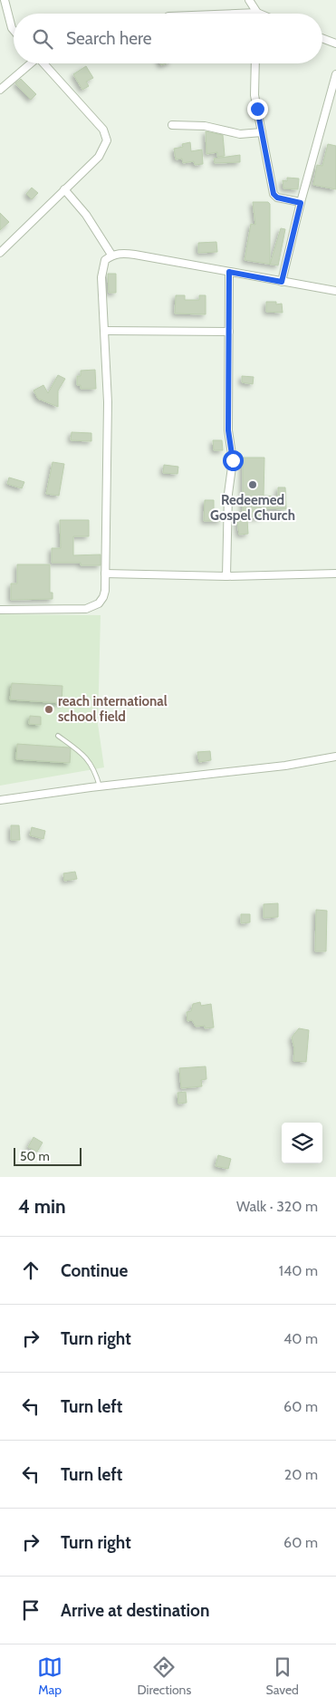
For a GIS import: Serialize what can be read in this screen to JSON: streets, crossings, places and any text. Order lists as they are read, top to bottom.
{
  "places": ["Redeemed Gospel Church", "reach international school field"],
  "scale_bar": "50 m",
  "page": {
    "search": "Search here",
    "scale": "50 m",
    "heading": ["4 min", "Walk · 320 m"],
    "list": [
      ["Continue", "140 m"],
      ["Turn right", "40 m"],
      ["Turn left", "60 m"],
      ["Turn left", "20 m"],
      ["Turn right", "60 m"],
      "Arrive at destination"
    ],
    "nav": ["Map", "Directions", "Saved"]
  }
}
